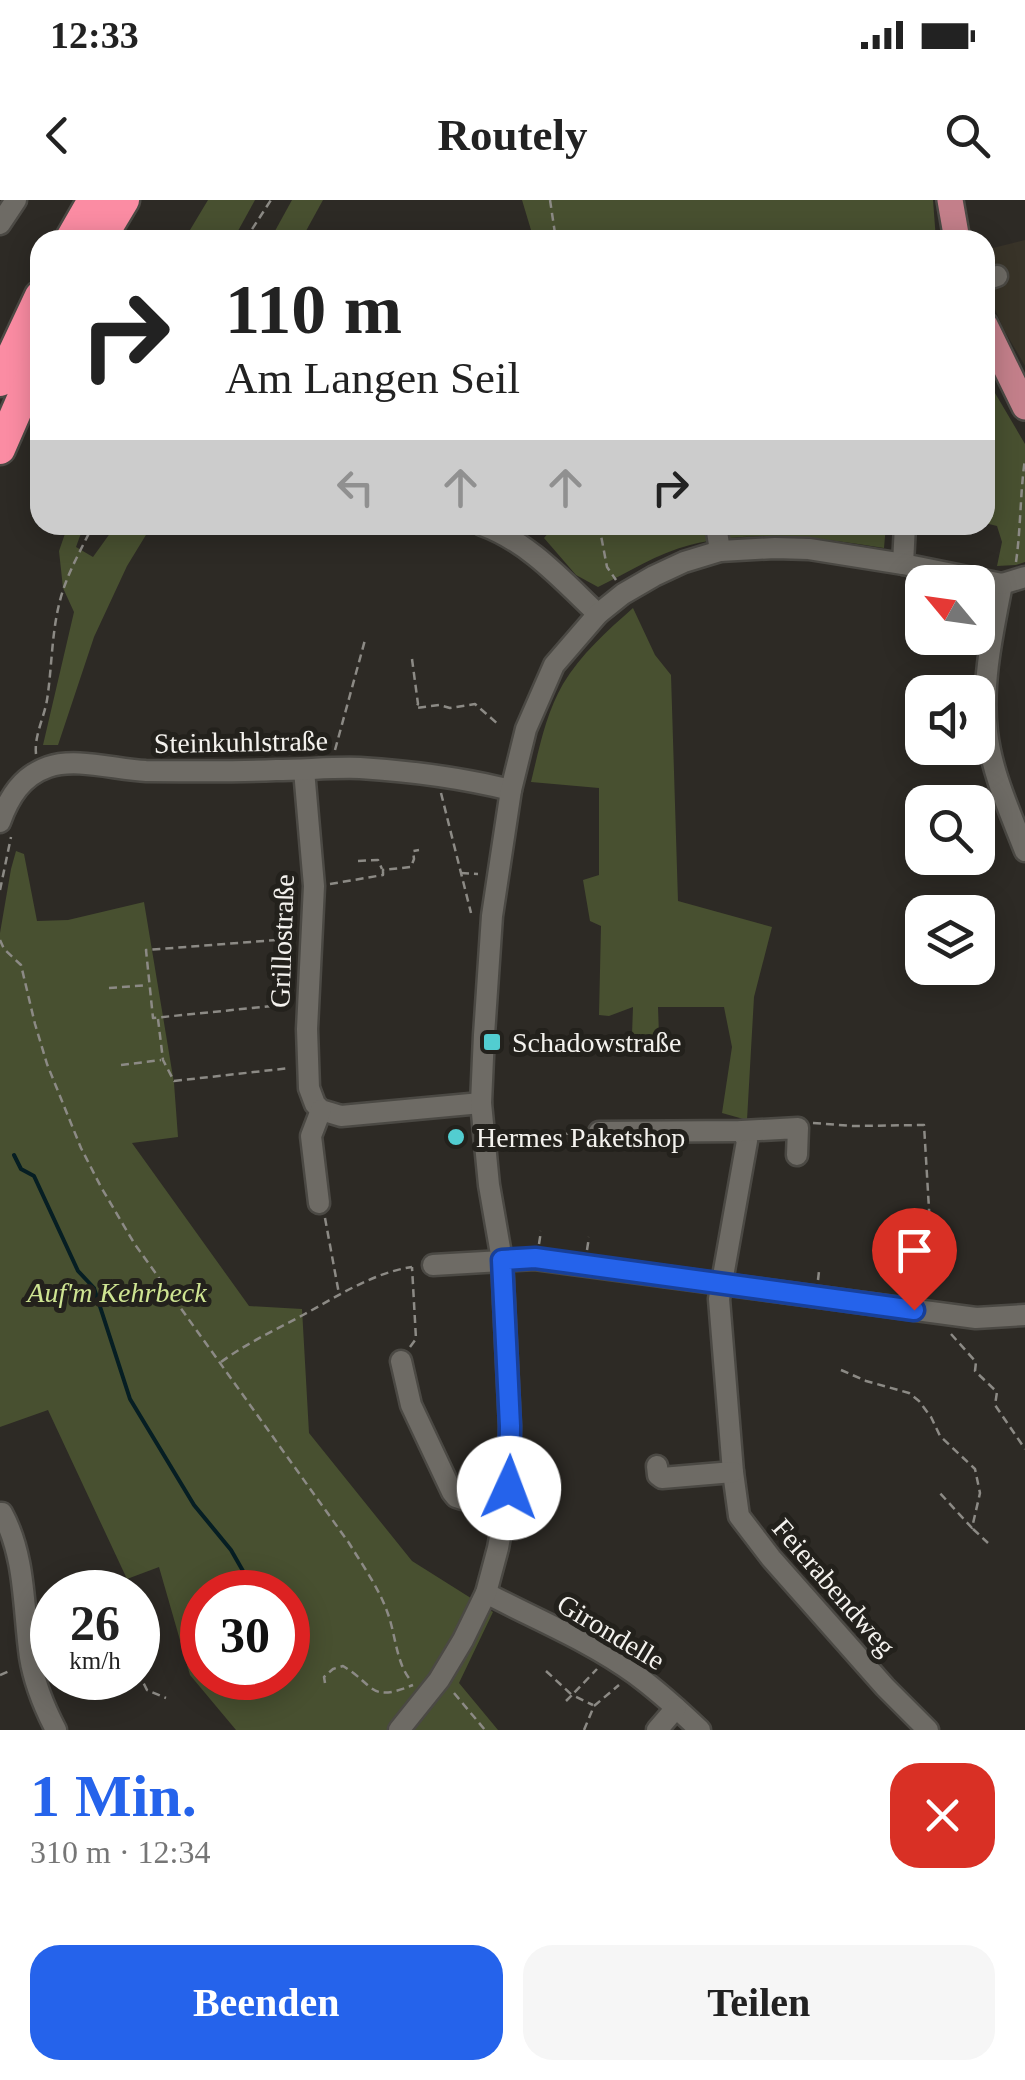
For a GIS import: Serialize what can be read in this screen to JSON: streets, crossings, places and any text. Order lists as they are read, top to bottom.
{
  "streets": {
    "street": [
      "Steinkuhlstraße",
      "Grillostraße",
      "Feierabendweg",
      "Girondelle"
    ]
  },
  "crossings": [
    ["Steinkuhlstraße", "Grillostraße"]
  ],
  "parks": ["Auf'm Kehrbeck"],
  "places": {
    "transit": ["Schadowstraße"],
    "other": ["Hermes Paketshop"]
  },
  "north": "top left",
  "page": {
    "status": "12:33",
    "header": "Routely",
    "turn": ["110 m", "Am Langen Seil"],
    "speed": "26 km/h",
    "limit": "30",
    "heading": ["1 Min.", "310 m · 12:34"],
    "buttons": ["Beenden", "Teilen"]
  }
}
